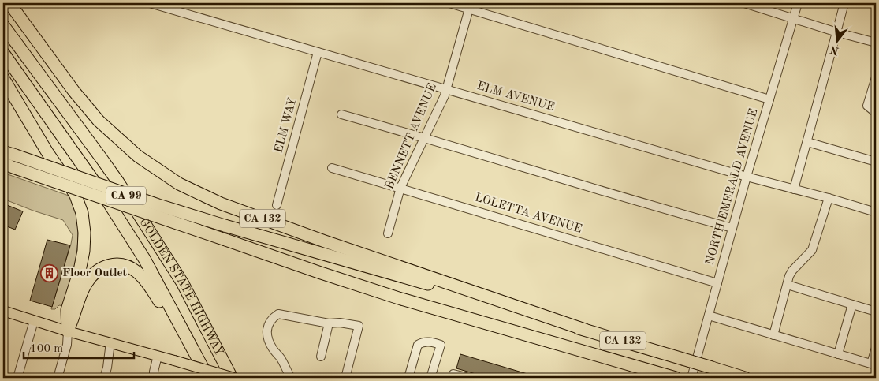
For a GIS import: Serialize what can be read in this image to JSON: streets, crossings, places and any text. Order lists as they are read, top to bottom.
{
  "streets": {
    "highway": ["CA 99", "CA 132", "GOLDEN STATE HIGHWAY"],
    "street": [
      "ELM AVENUE",
      "ELM WAY",
      "BENNETT AVENUE",
      "NORTH EMERALD AVENUE",
      "LOLETTA AVENUE"
    ]
  },
  "crossings": [
    ["ELM AVENUE", "ELM WAY"],
    ["ELM AVENUE", "BENNETT AVENUE"],
    ["ELM AVENUE", "NORTH EMERALD AVENUE"],
    ["BENNETT AVENUE", "LOLETTA AVENUE"],
    ["NORTH EMERALD AVENUE", "LOLETTA AVENUE"]
  ],
  "places": {
    "building": ["Floor Outlet"]
  },
  "scale_bar": "100 m",
  "north": "bottom"
}
